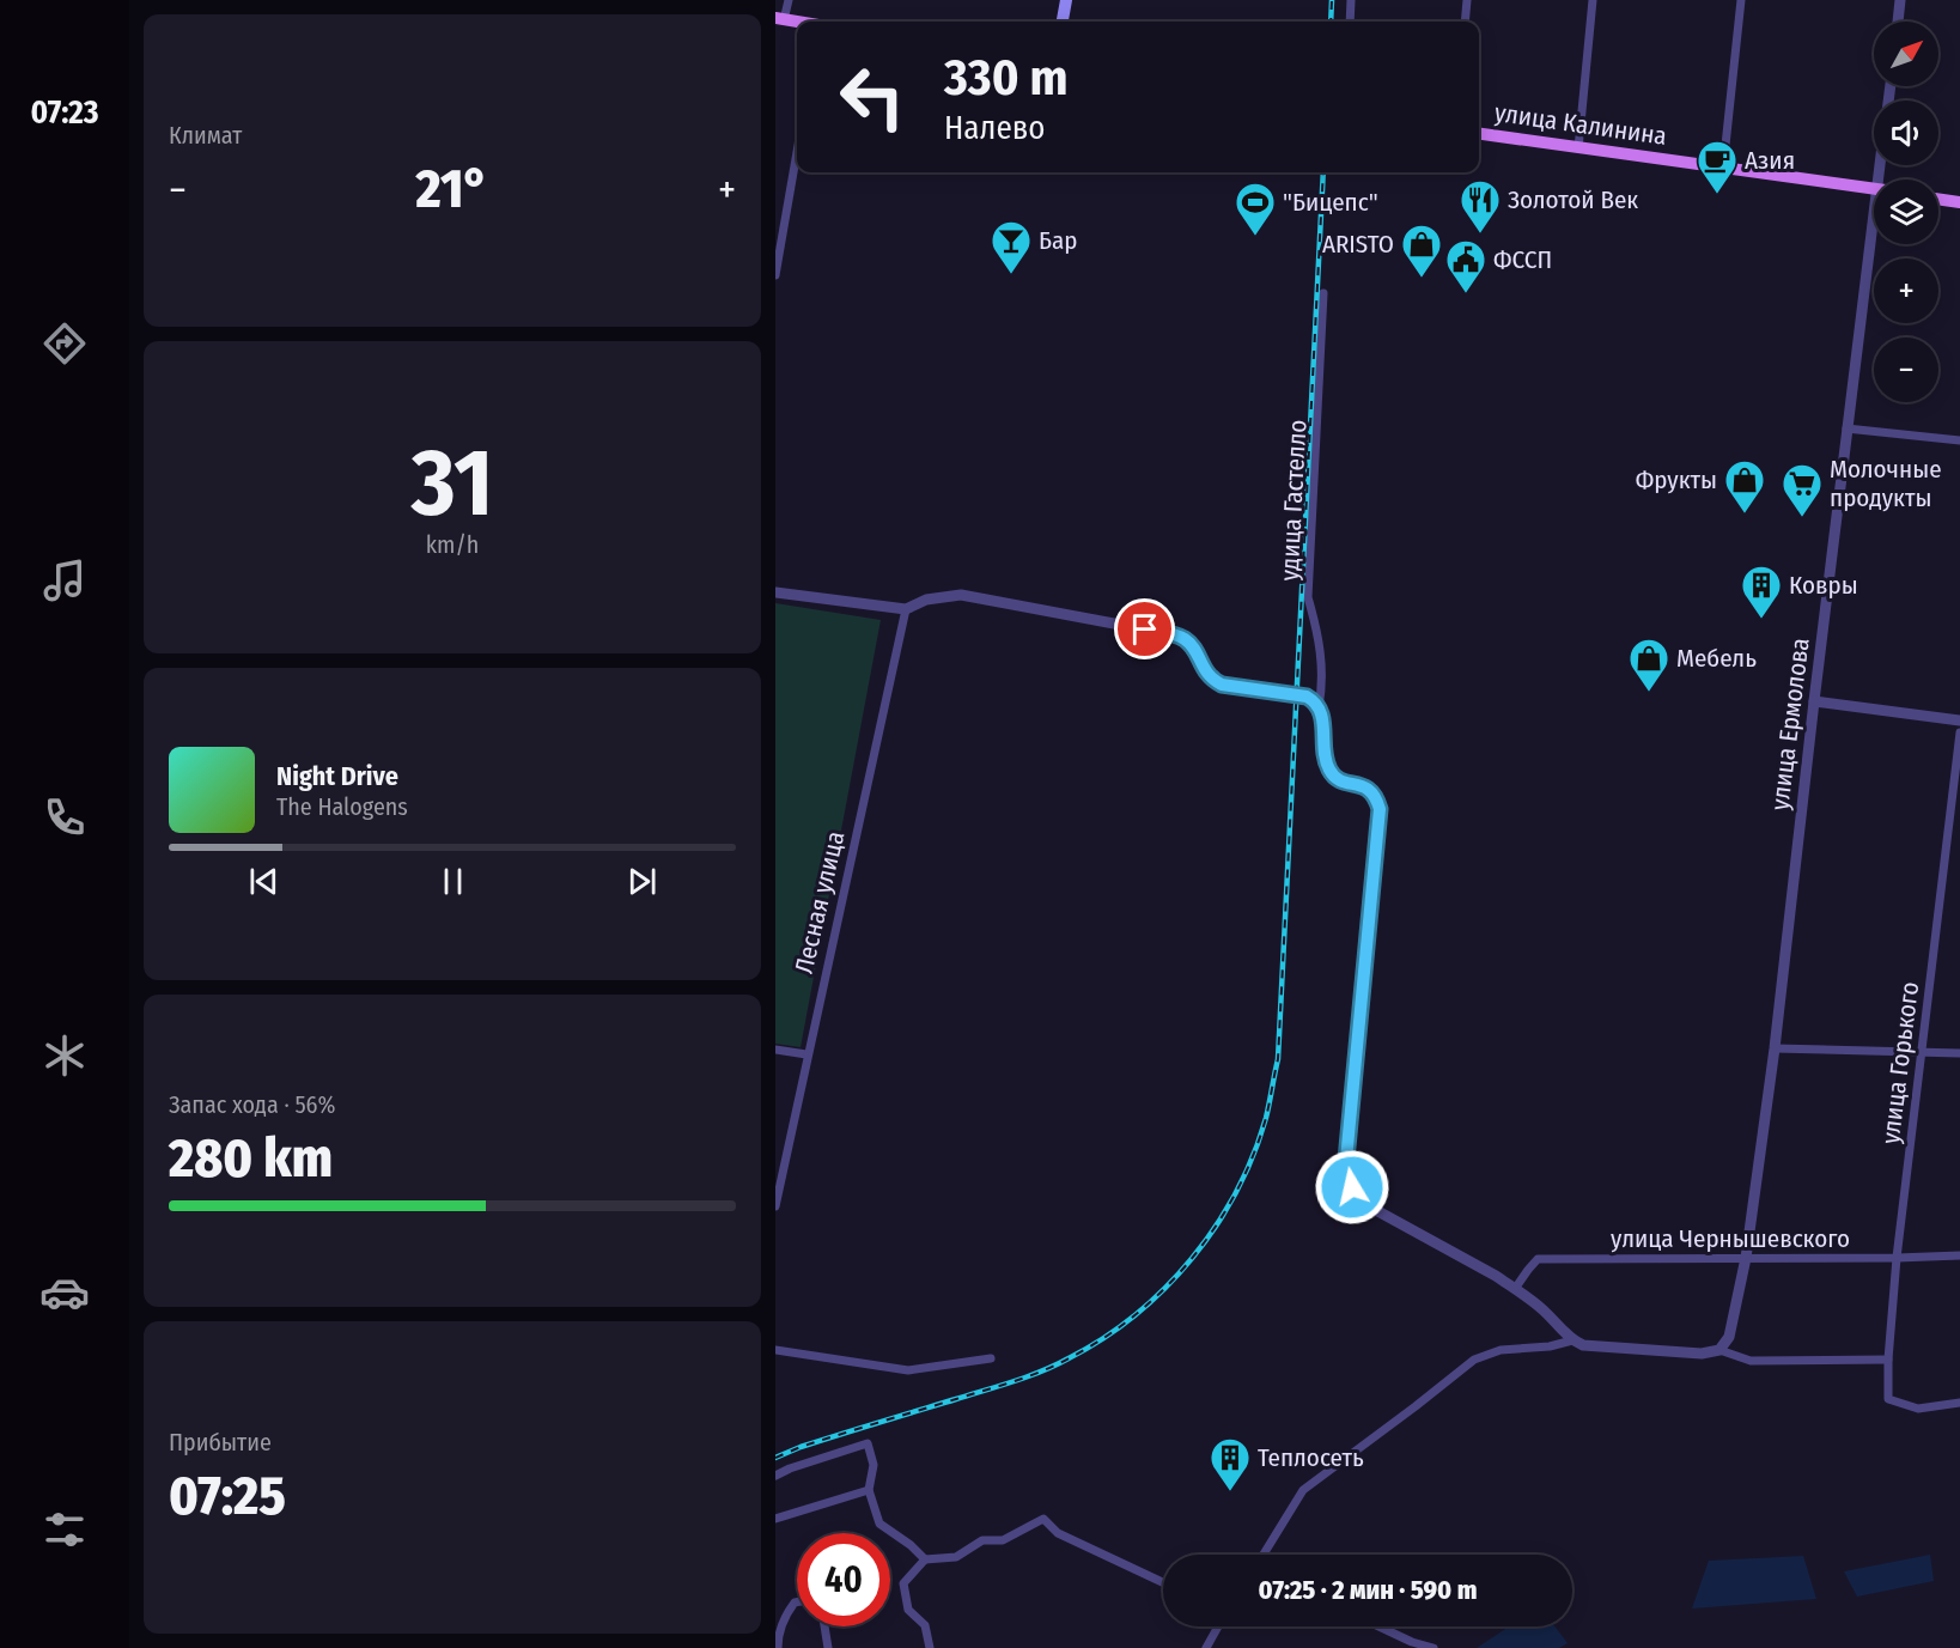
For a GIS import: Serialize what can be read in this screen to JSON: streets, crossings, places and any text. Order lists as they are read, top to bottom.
{
  "streets": {
    "main road": ["улица Калинина"],
    "street": [
      "удица Гастелло",
      "улица Ермолова",
      "Лесная улица",
      "улица Горького",
      "улица Чернышевского"
    ]
  },
  "crossings": [
    ["улица Ермолова", "улица Чернышевского"],
    ["улица Горького", "улица Чернышевского"]
  ],
  "places": {
    "cafe": ["Азия"],
    "restaurant": ["Золотой Век"],
    "sports": ["\"Бицепс\""],
    "bar": ["Бар"],
    "shop": ["ARISTO", "Фрукты", "Мебель"],
    "public building": ["ФССП"],
    "supermarket": ["Молочные продукты"],
    "building": ["Ковры", "Теплосеть"]
  },
  "north": "top right",
  "page": {
    "tabs": "07:23",
    "tile": [
      "Климат",
      ["31", "km/h"],
      ["Запас хода · 56%", "280 km"],
      ["Прибытие", "07:25"]
    ],
    "map_buttons": ["+", "−"],
    "turn": ["330 m", "Налево"],
    "heat": ["−", "21°", "+"],
    "song": ["Night Drive", "The Halogens"],
    "limit": "40",
    "trip": "07:25 · 2 мин · 590 m"
  }
}
